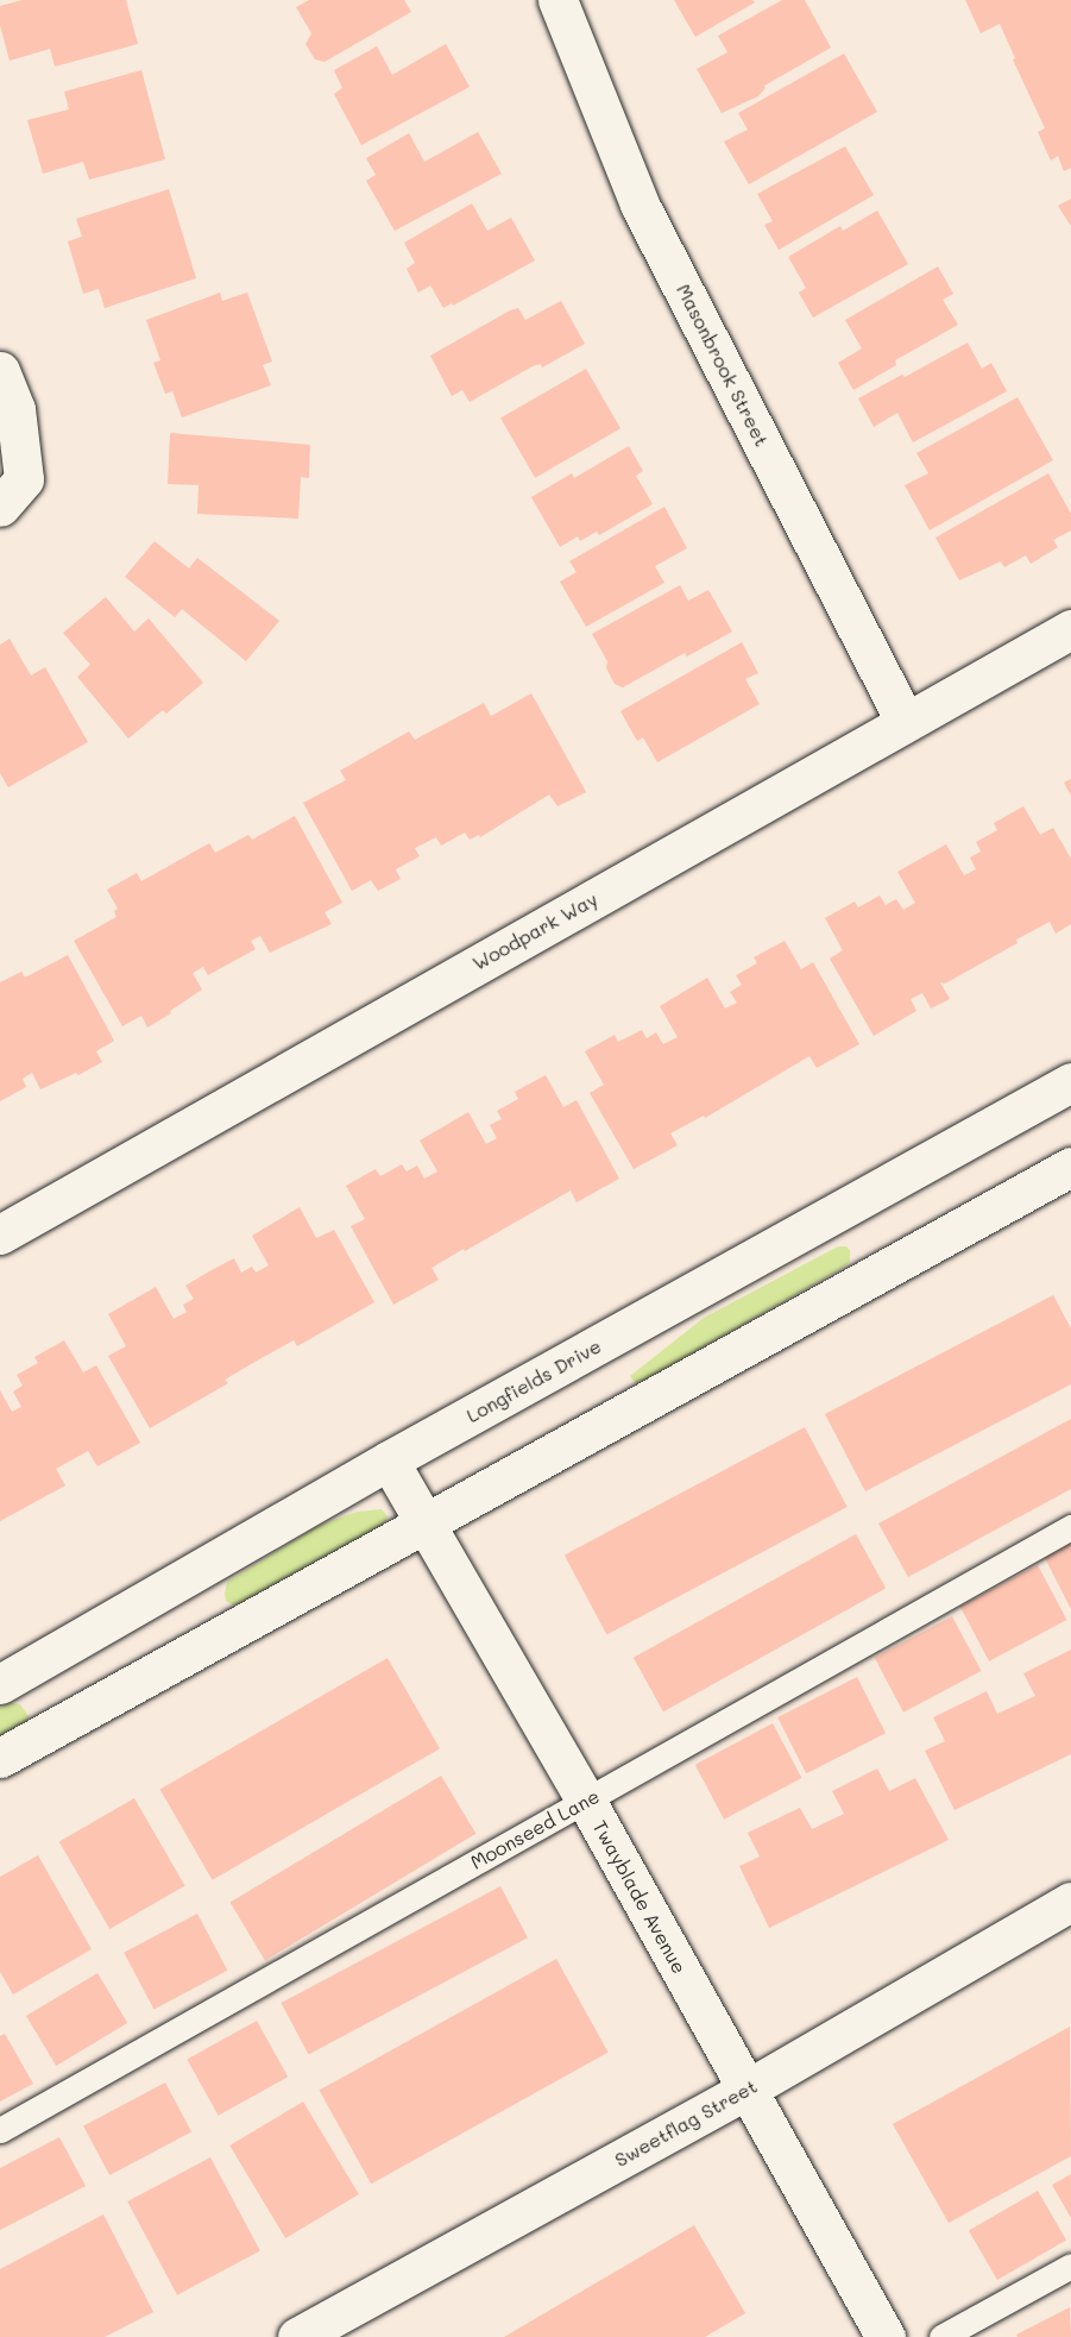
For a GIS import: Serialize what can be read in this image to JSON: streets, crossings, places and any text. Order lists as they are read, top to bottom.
{
  "streets": {
    "street": [
      "Masonbrook Street",
      "Woodpark Way",
      "Longfields Drive",
      "Twayblade Avenue",
      "Sweetflag Street"
    ],
    "lane": ["Moonseed Lane"]
  },
  "crossings": [
    ["Masonbrook Street", "Woodpark Way"],
    ["Longfields Drive", "Twayblade Avenue"],
    ["Moonseed Lane", "Twayblade Avenue"],
    ["Twayblade Avenue", "Sweetflag Street"]
  ]
}
